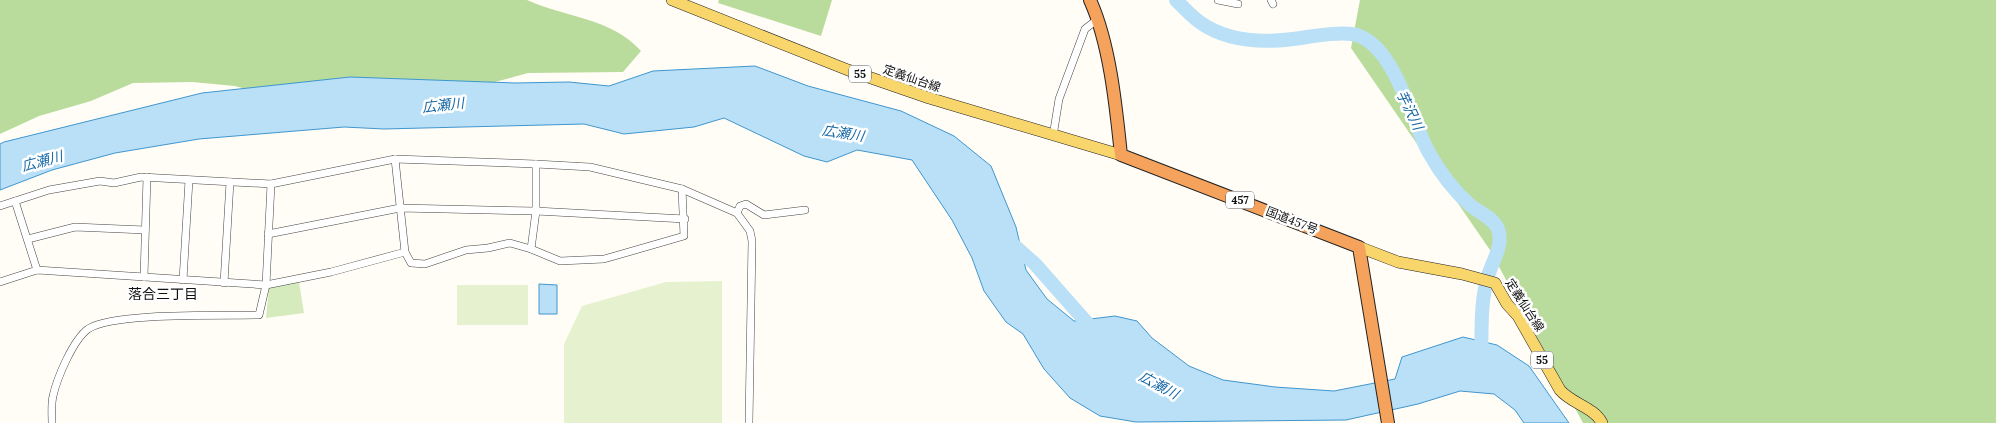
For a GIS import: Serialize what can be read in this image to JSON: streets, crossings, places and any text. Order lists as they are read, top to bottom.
{
  "streets": {
    "highway": ["457", "国道457号"],
    "main road": ["55", "定義仙台線"]
  },
  "crossings": [
    ["定義仙台線", "国道457号"]
  ],
  "districts": ["落合三丁目"],
  "water": ["広瀬川", "芋沢川"]
}
